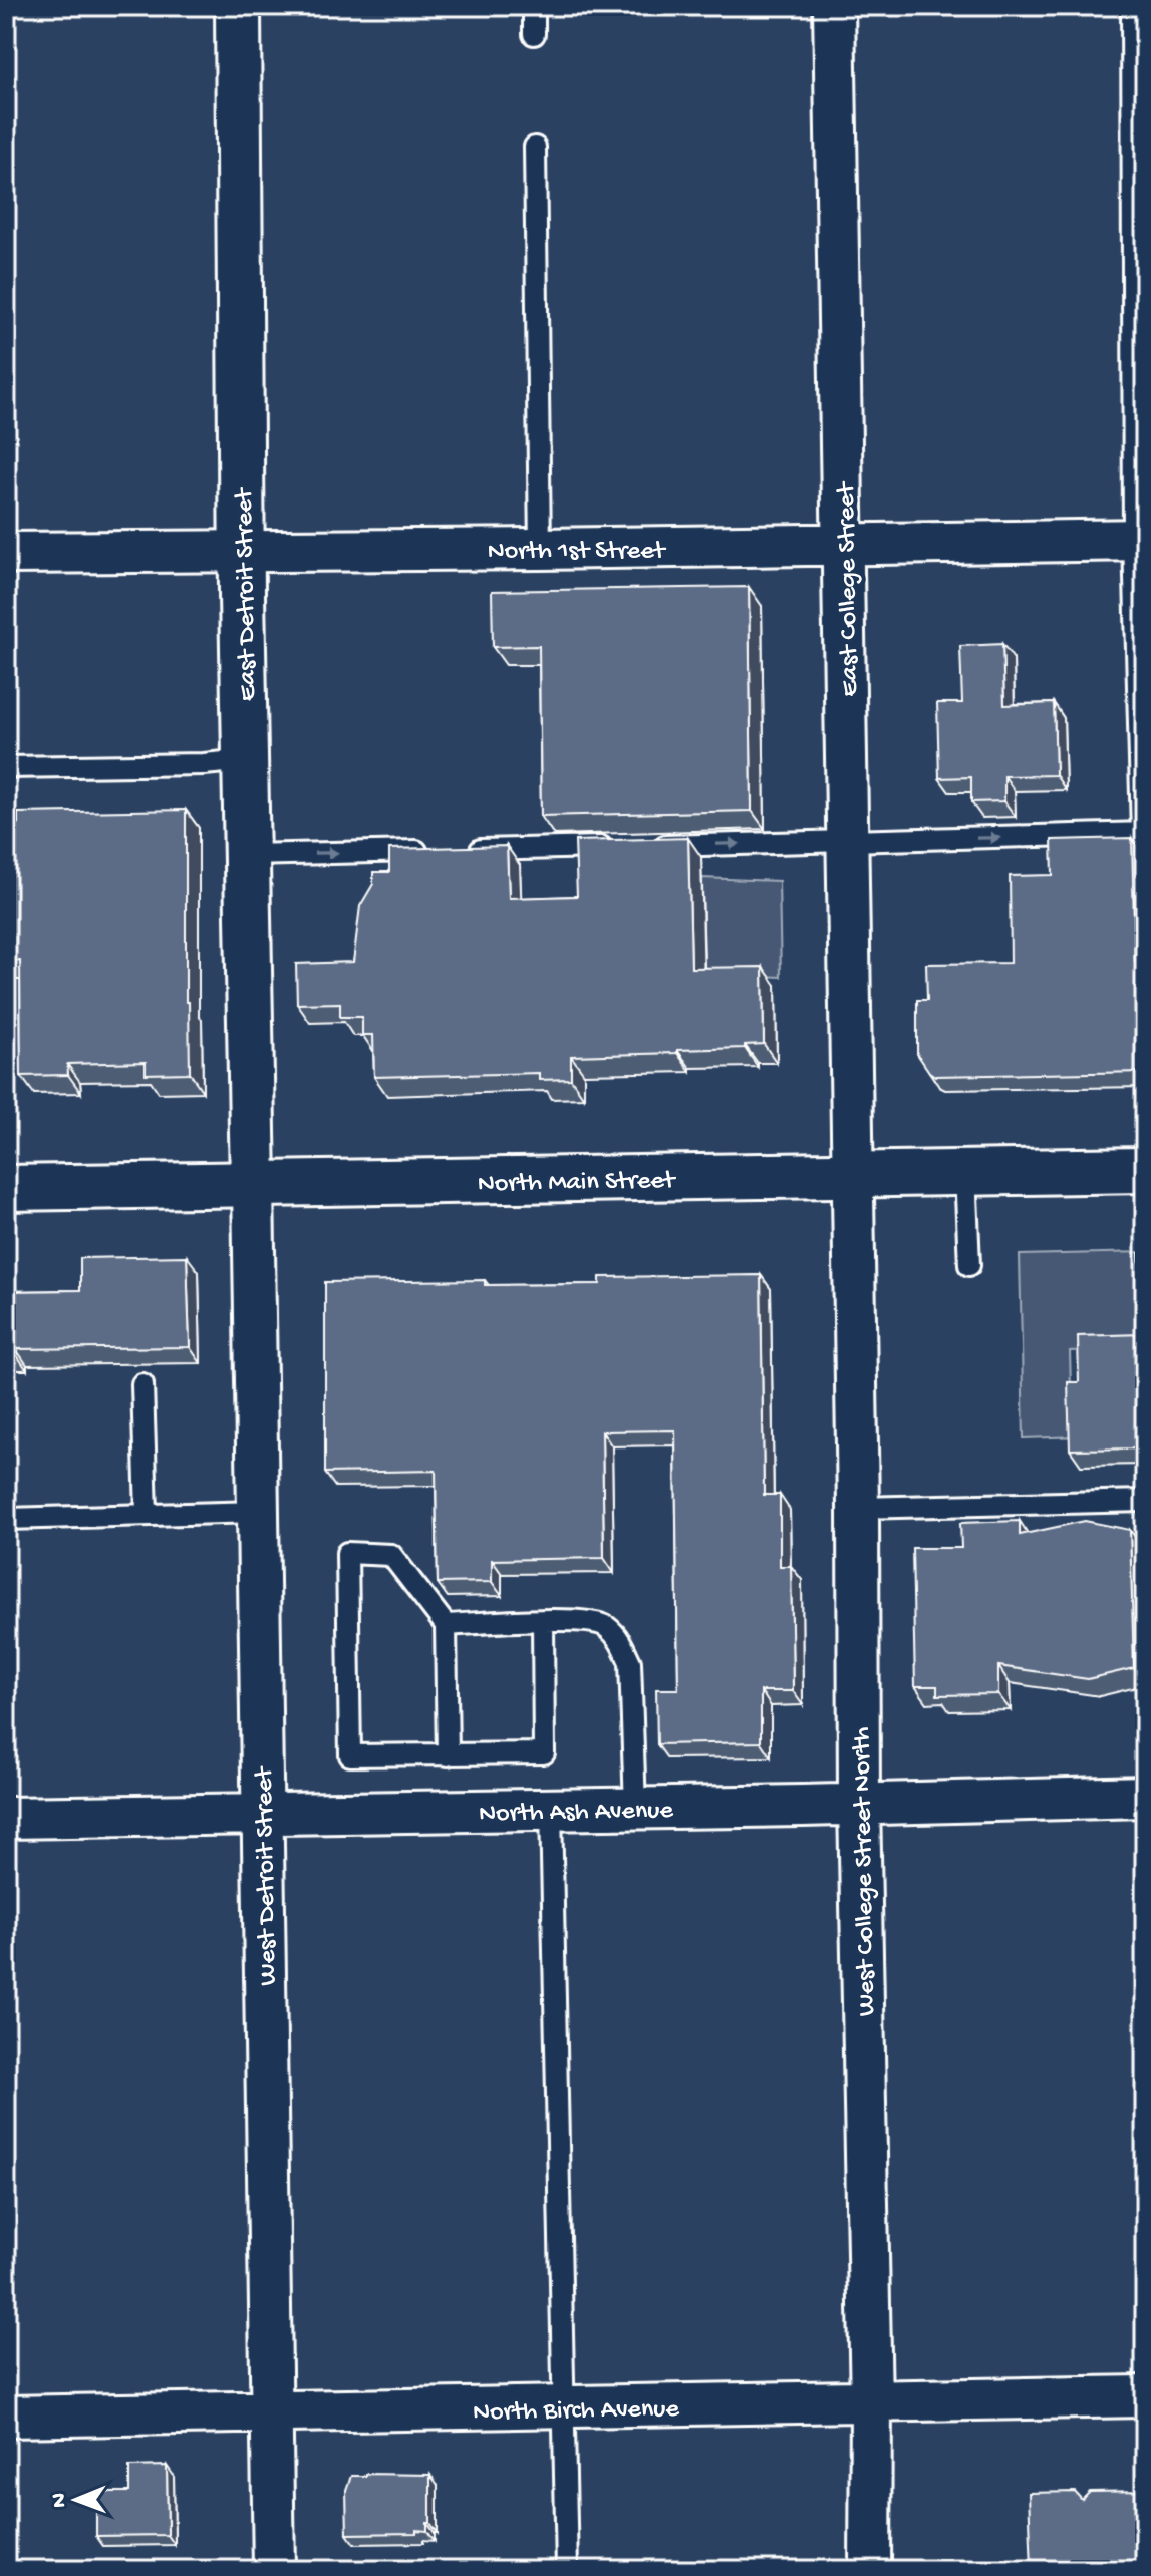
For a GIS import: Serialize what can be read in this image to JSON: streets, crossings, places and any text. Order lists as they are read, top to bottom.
{
  "streets": {
    "street": [
      "North 1st Street",
      "East College Street",
      "East Detroit Street",
      "North Main Street",
      "North Ash Avenue",
      "West College Street North",
      "West Detroit Street",
      "North Birch Avenue"
    ]
  },
  "crossings": [
    ["North 1st Street", "East College Street"],
    ["North 1st Street", "East Detroit Street"],
    ["East College Street", "North Main Street"],
    ["East College Street", "West College Street North"],
    ["East Detroit Street", "North Main Street"],
    ["East Detroit Street", "West Detroit Street"],
    ["North Main Street", "West College Street North"],
    ["North Main Street", "West Detroit Street"],
    ["North Ash Avenue", "West College Street North"],
    ["North Ash Avenue", "West Detroit Street"],
    ["West College Street North", "North Birch Avenue"],
    ["West Detroit Street", "North Birch Avenue"]
  ],
  "north": "left"
}
